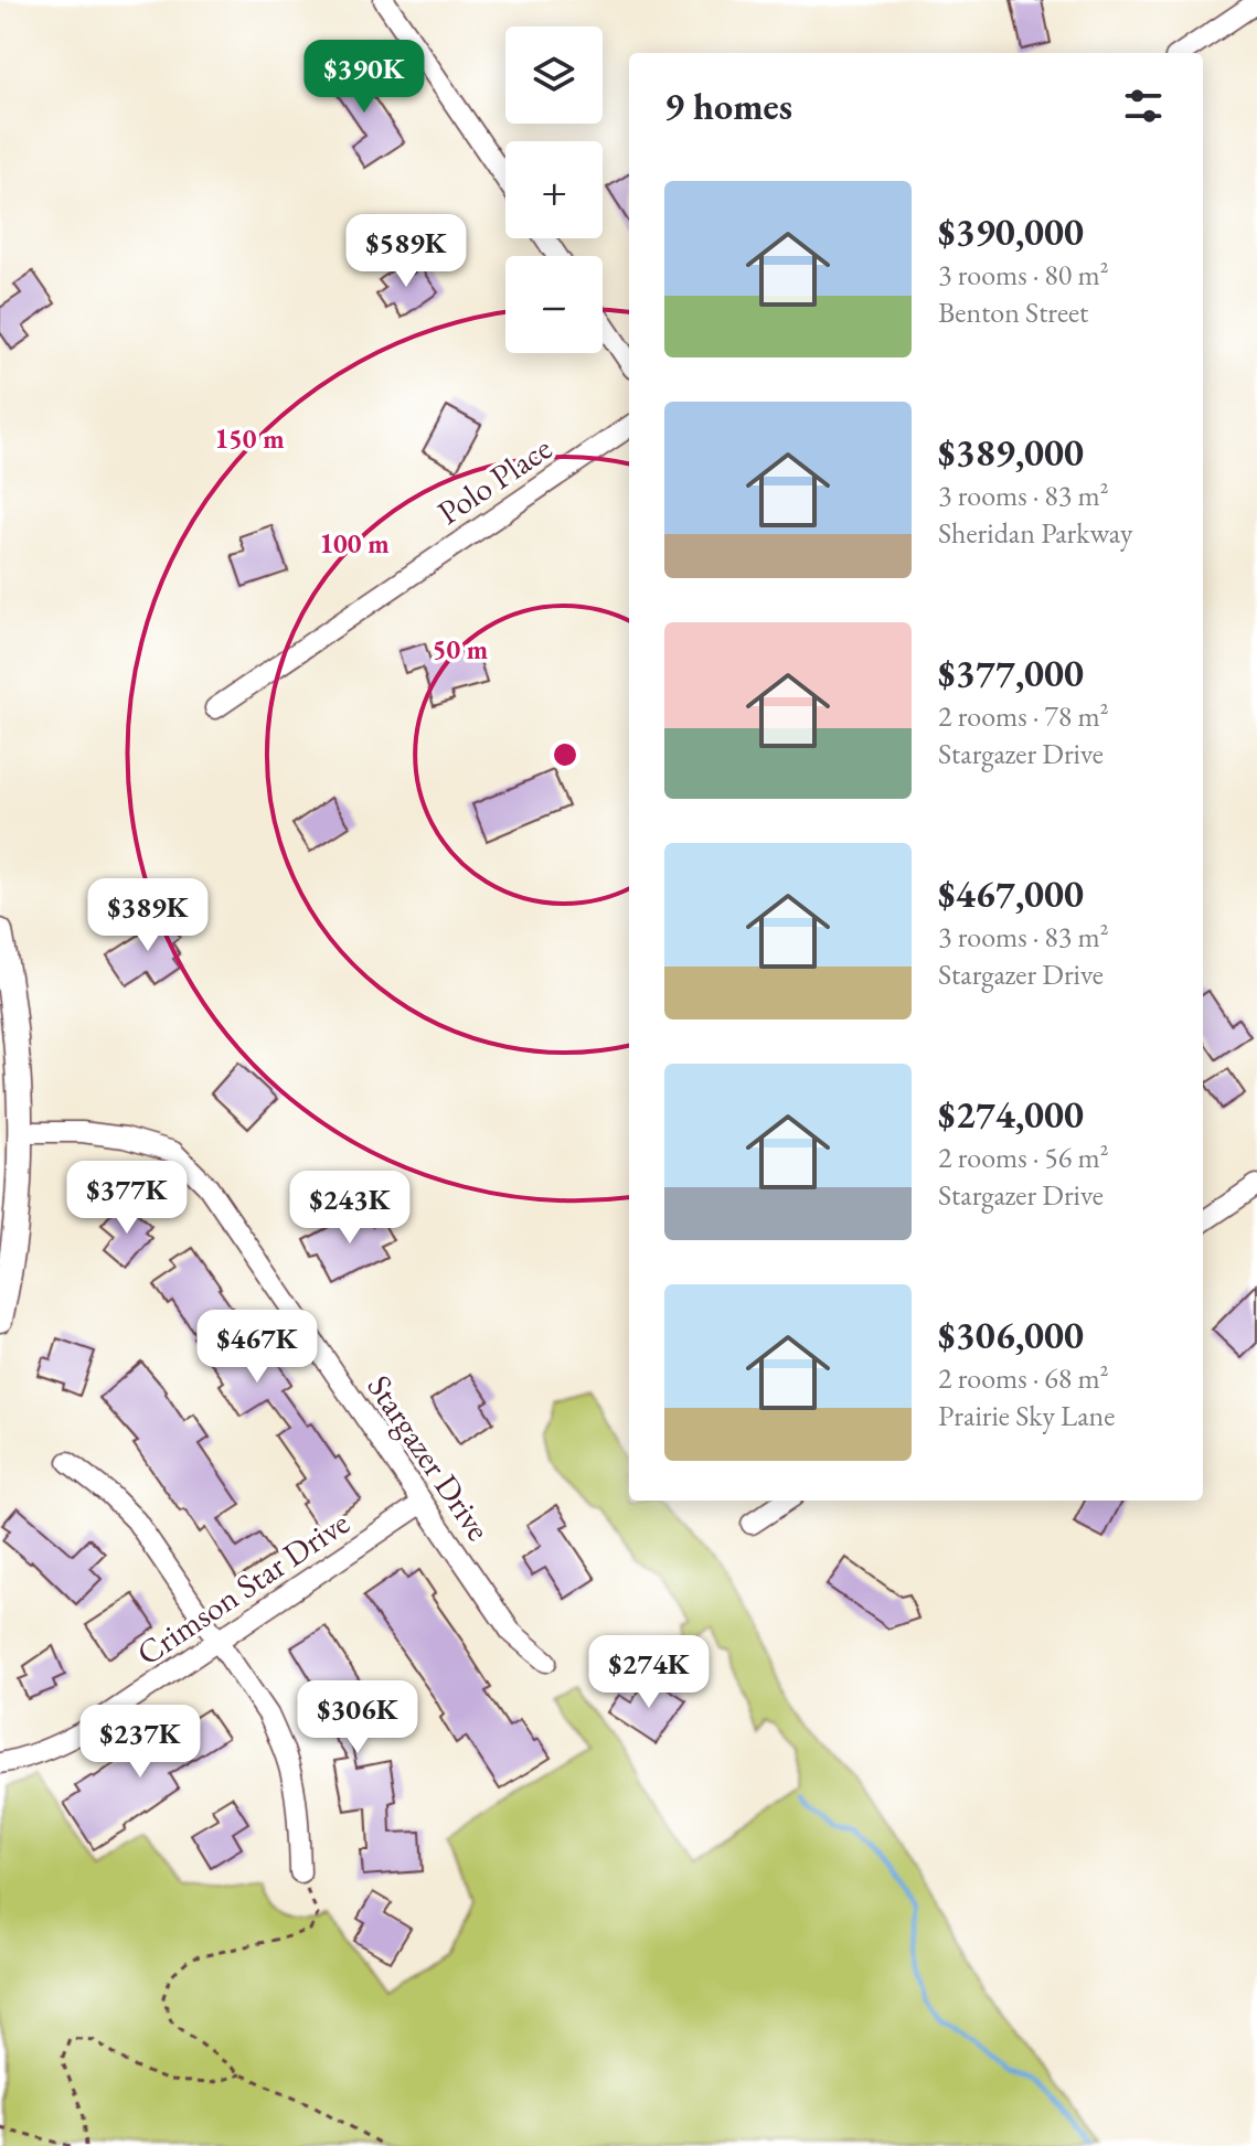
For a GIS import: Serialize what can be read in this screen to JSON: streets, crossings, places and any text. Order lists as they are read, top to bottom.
{
  "streets": {
    "street": ["Polo Place", "Stargazer Drive", "Crimson Star Drive"]
  },
  "crossings": [
    ["Stargazer Drive", "Crimson Star Drive"]
  ],
  "page": {
    "map_buttons": ["+", "−"],
    "price": [
      "$390K",
      "$589K",
      "$389K",
      "$377K",
      "$243K",
      "$467K",
      "$274K",
      "$306K",
      "$237K"
    ],
    "heading": "9 homes",
    "list": [
      {
        "name": "$390,000",
        "note": "3 rooms · 80 m² · Benton Street"
      },
      {
        "name": "$389,000",
        "note": "3 rooms · 83 m² · Sheridan Parkway"
      },
      {
        "name": "$377,000",
        "note": "2 rooms · 78 m² · Stargazer Drive"
      },
      {
        "name": "$467,000",
        "note": "3 rooms · 83 m² · Stargazer Drive"
      },
      {
        "name": "$274,000",
        "note": "2 rooms · 56 m² · Stargazer Drive"
      },
      {
        "name": "$306,000",
        "note": "2 rooms · 68 m² · Prairie Sky Lane"
      }
    ]
  },
  "rings": ["150 m", "100 m", "50 m"]
}
